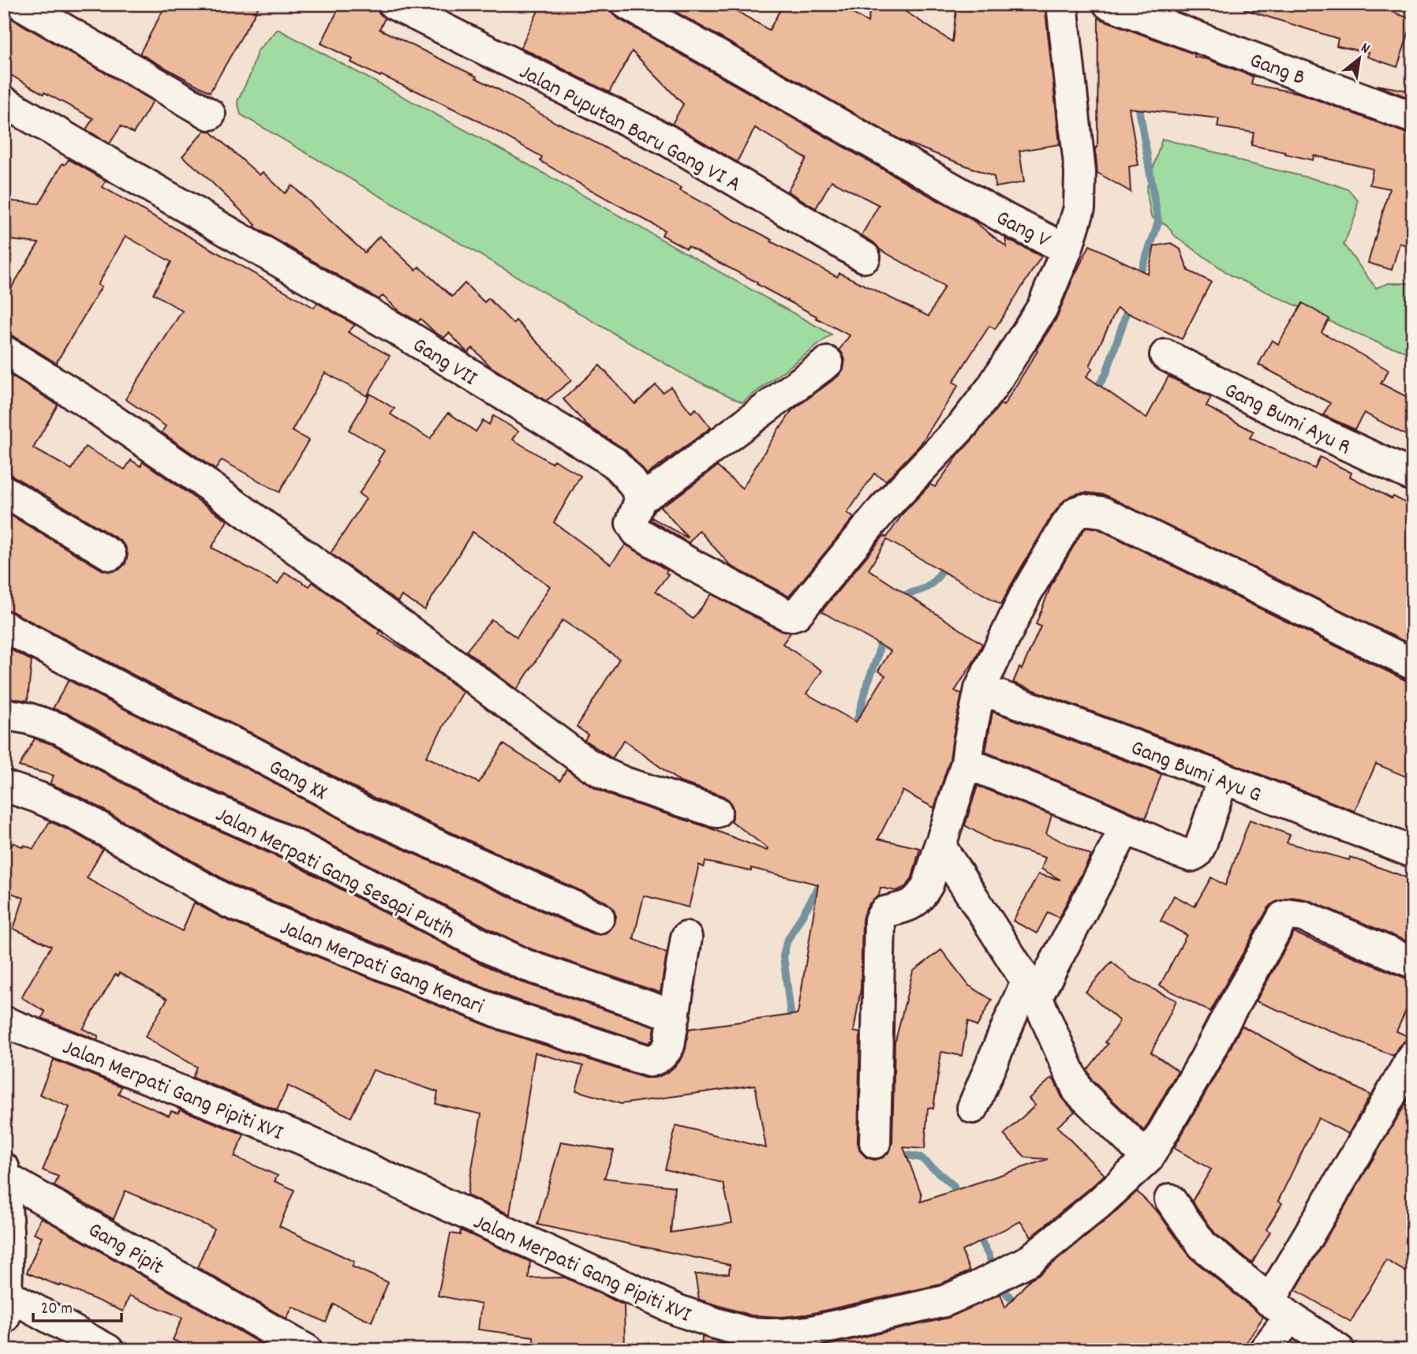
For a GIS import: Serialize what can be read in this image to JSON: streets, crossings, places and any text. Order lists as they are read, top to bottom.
{
  "streets": {
    "street": [
      "Gang B",
      "Jalan Puputan Baru Gang VI A",
      "Gang V",
      "Gang VII",
      "Gang Bumi Ayu R",
      "Gang Bumi Ayu G",
      "Gang XX",
      "Jalan Merpati Gang Sesapi Putih",
      "Jalan Merpati Gang Kenari",
      "Jalan Merpati Gang Pipiti XVI",
      "Gang Pipit"
    ]
  },
  "crossings": [
    ["Gang V", "Gang VII"],
    ["Jalan Merpati Gang Sesapi Putih", "Jalan Merpati Gang Kenari"]
  ],
  "scale_bar": "20 m",
  "north": "top right"
}
